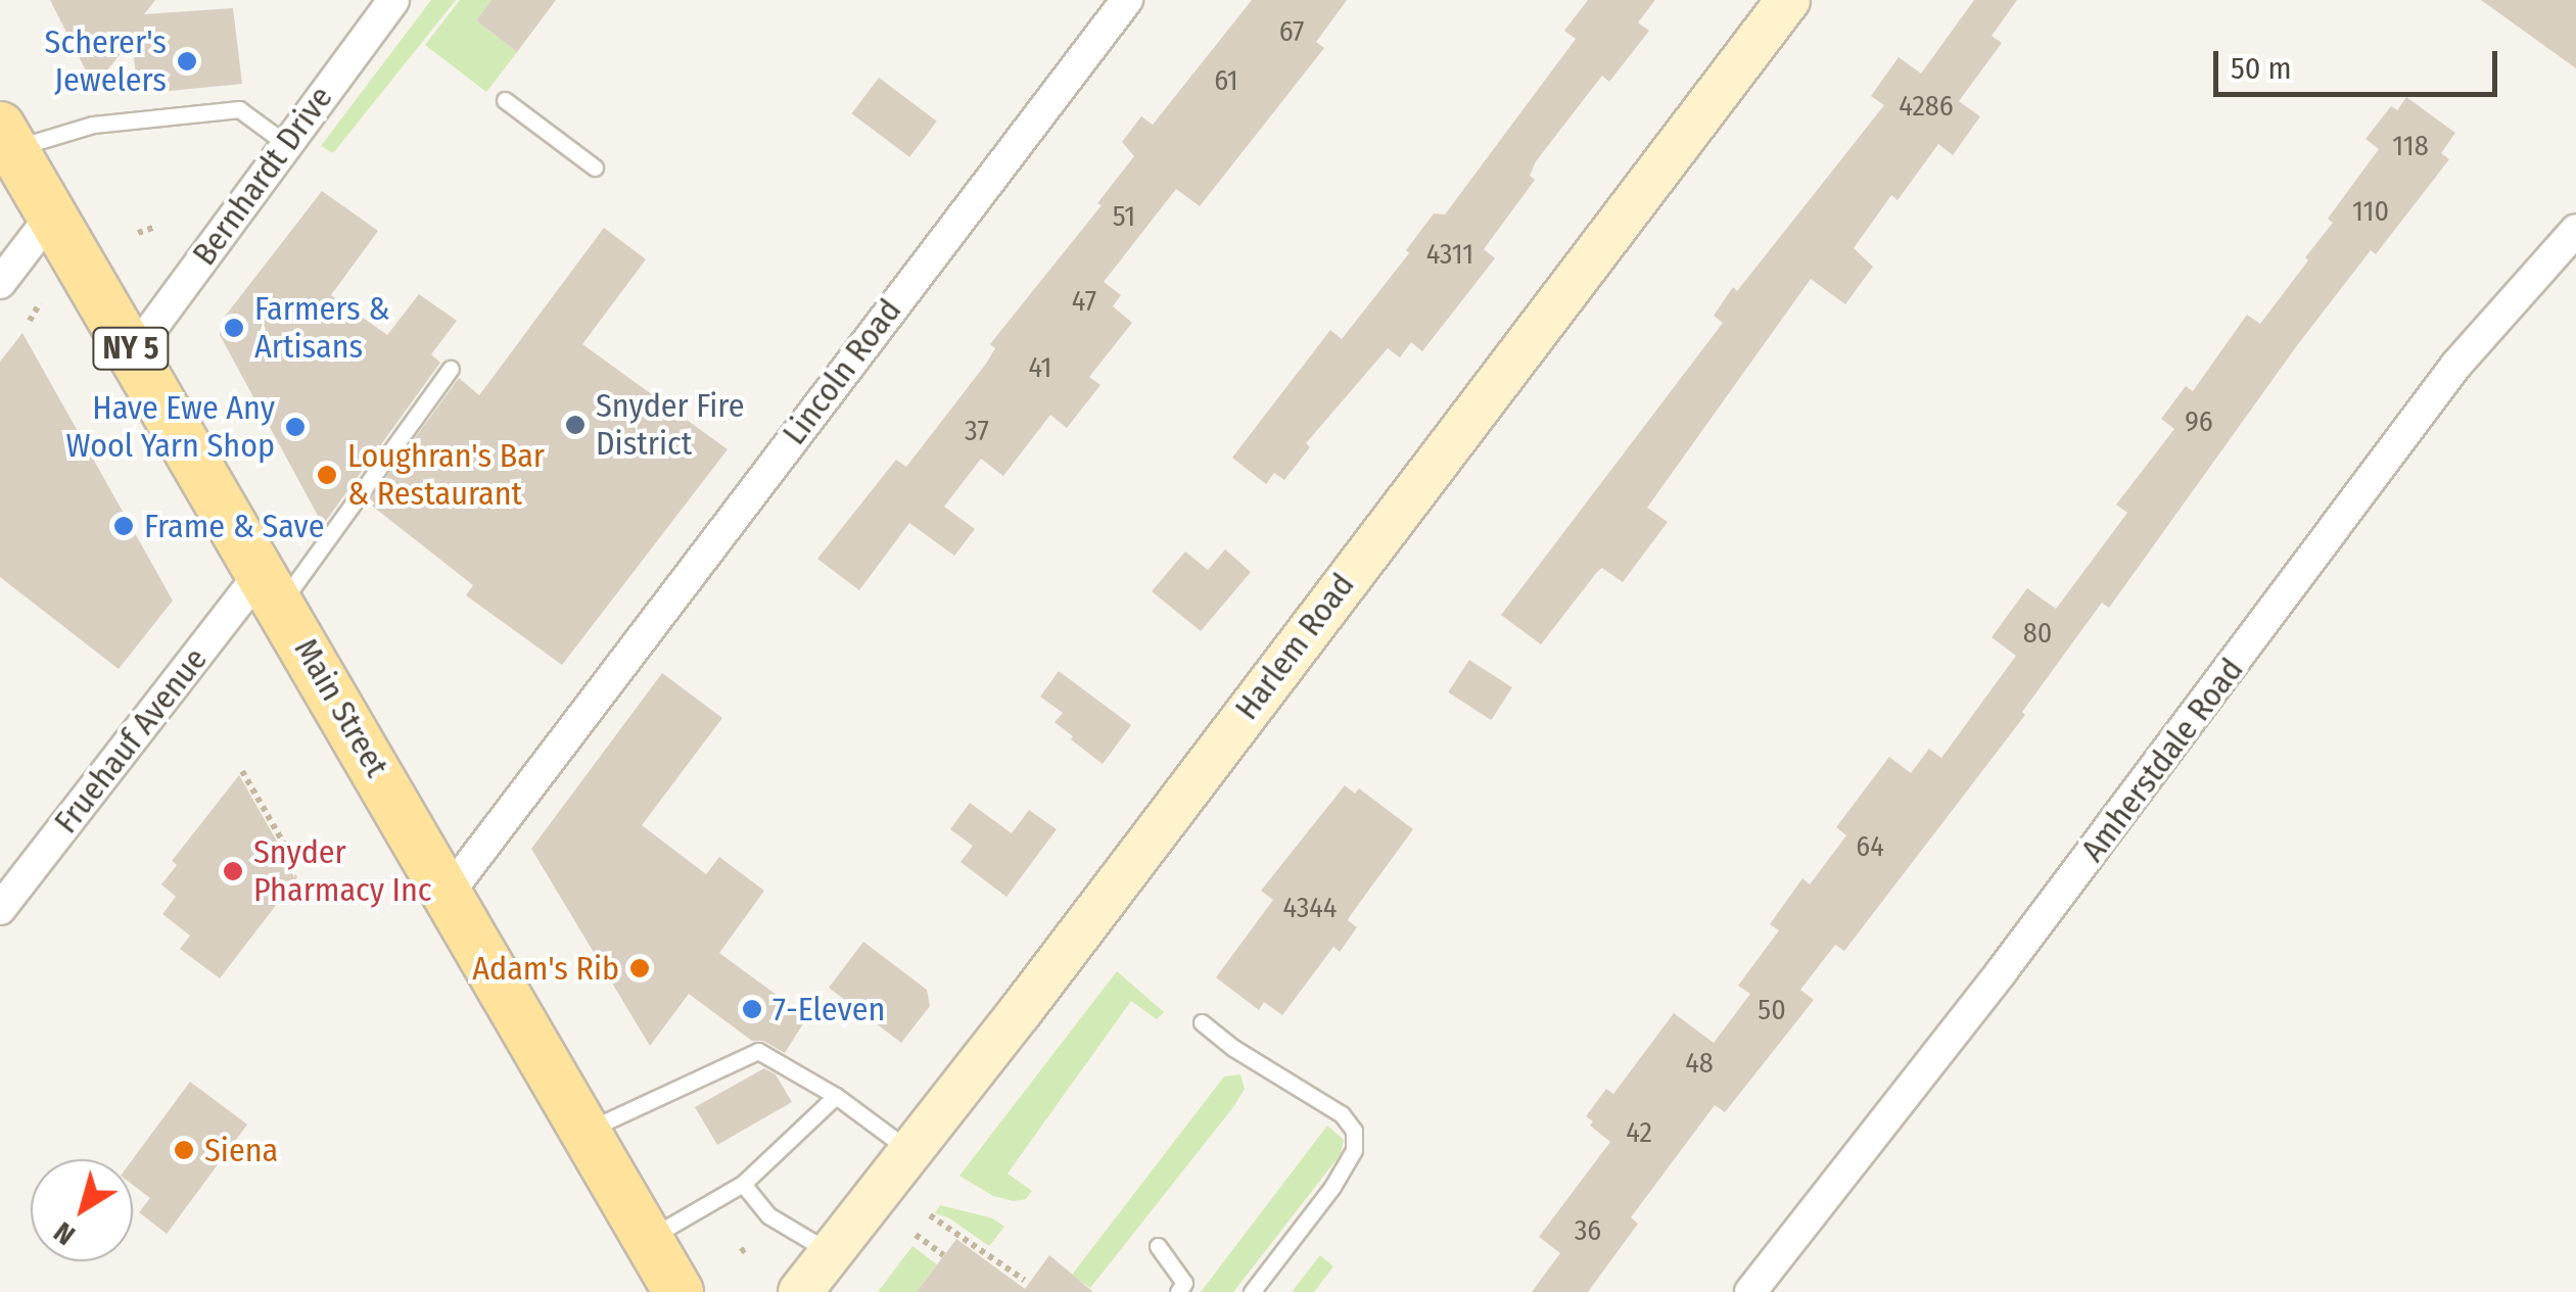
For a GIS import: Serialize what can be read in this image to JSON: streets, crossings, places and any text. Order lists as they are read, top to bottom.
{
  "streets": {
    "main road": ["NY 5", "Harlem Road", "Main Street"],
    "street": [
      "Bernhardt Drive",
      "Lincoln Road",
      "Fruehauf Avenue",
      "Amherstdale Road"
    ]
  },
  "crossings": [
    ["Bernhardt Drive", "Main Street"],
    ["Lincoln Road", "Main Street"],
    ["Main Street", "Fruehauf Avenue"]
  ],
  "places": [
    "Scherer's Jewelers",
    "Farmers & Artisans",
    "Snyder Fire District",
    "Have Ewe Any Wool Yarn Shop",
    "Loughran's Bar & Restaurant",
    "Frame & Save",
    "Snyder Pharmacy Inc",
    "Adam's Rib",
    "7-Eleven",
    "Siena"
  ],
  "house_numbers": [
    "67",
    "61",
    "4286",
    "118",
    "110",
    "51",
    "4311",
    "47",
    "41",
    "96",
    "37",
    "80",
    "64",
    "4344",
    "50",
    "48",
    "42",
    "36"
  ],
  "scale_bar": "50 m",
  "north": "bottom left"
}
